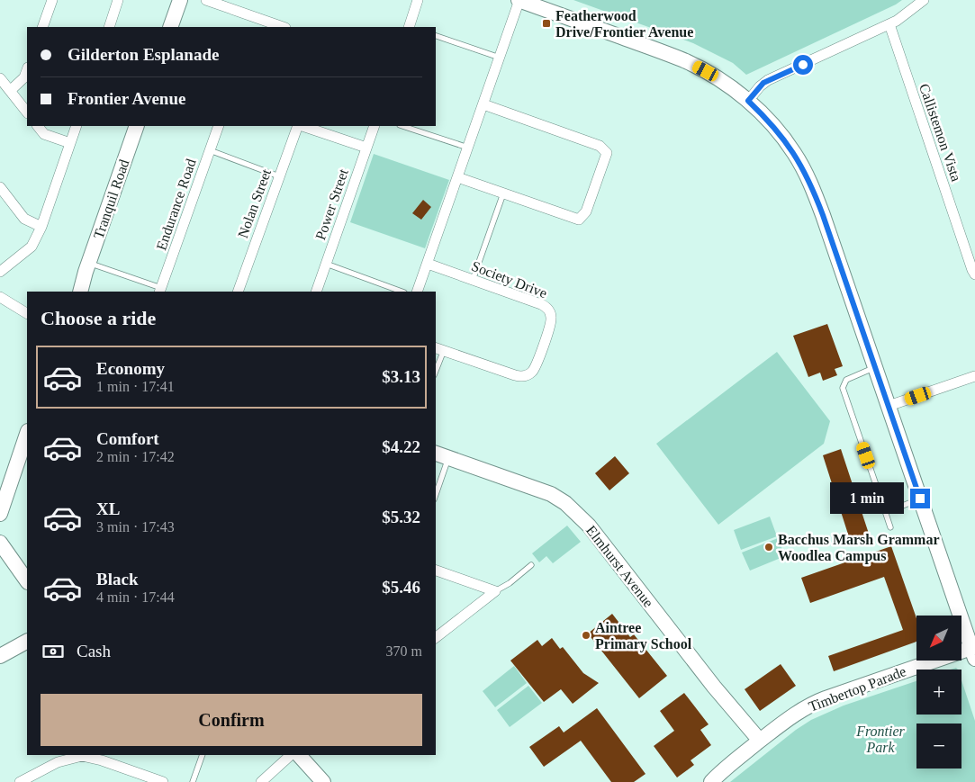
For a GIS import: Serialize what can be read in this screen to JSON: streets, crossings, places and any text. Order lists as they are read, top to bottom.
{
  "streets": {
    "street": [
      "Callistemon Vista",
      "Tranquil Road",
      "Nolan Street",
      "Endurance Road",
      "Power Street",
      "Society Drive",
      "Elmhurst Avenue",
      "Timbertop Parade"
    ]
  },
  "crossings": [
    ["Elmhurst Avenue", "Timbertop Parade"]
  ],
  "parks": ["Frontier Park"],
  "places": {
    "transit": ["Featherwood Drive/Frontier Avenue"],
    "other": ["Bacchus Marsh Grammar Woodlea Campus", "Aintree Primary School"]
  },
  "north": "bottom left",
  "page": {
    "banner": ["Gilderton Esplanade", "Frontier Avenue"],
    "heading": "Choose a ride",
    "list": [
      {
        "name": "Economy",
        "note": "1 min · 17:41",
        "value": "$3.13"
      },
      {
        "name": "Comfort",
        "note": "2 min · 17:42",
        "value": "$4.22"
      },
      {
        "name": "XL",
        "note": "3 min · 17:43",
        "value": "$5.32"
      },
      {
        "name": "Black",
        "note": "4 min · 17:44",
        "value": "$5.46"
      }
    ],
    "bubble": "1 min",
    "map_buttons": ["+", "−"],
    "pay": ["Cash", "370 m"],
    "buttons": "Confirm"
  }
}
